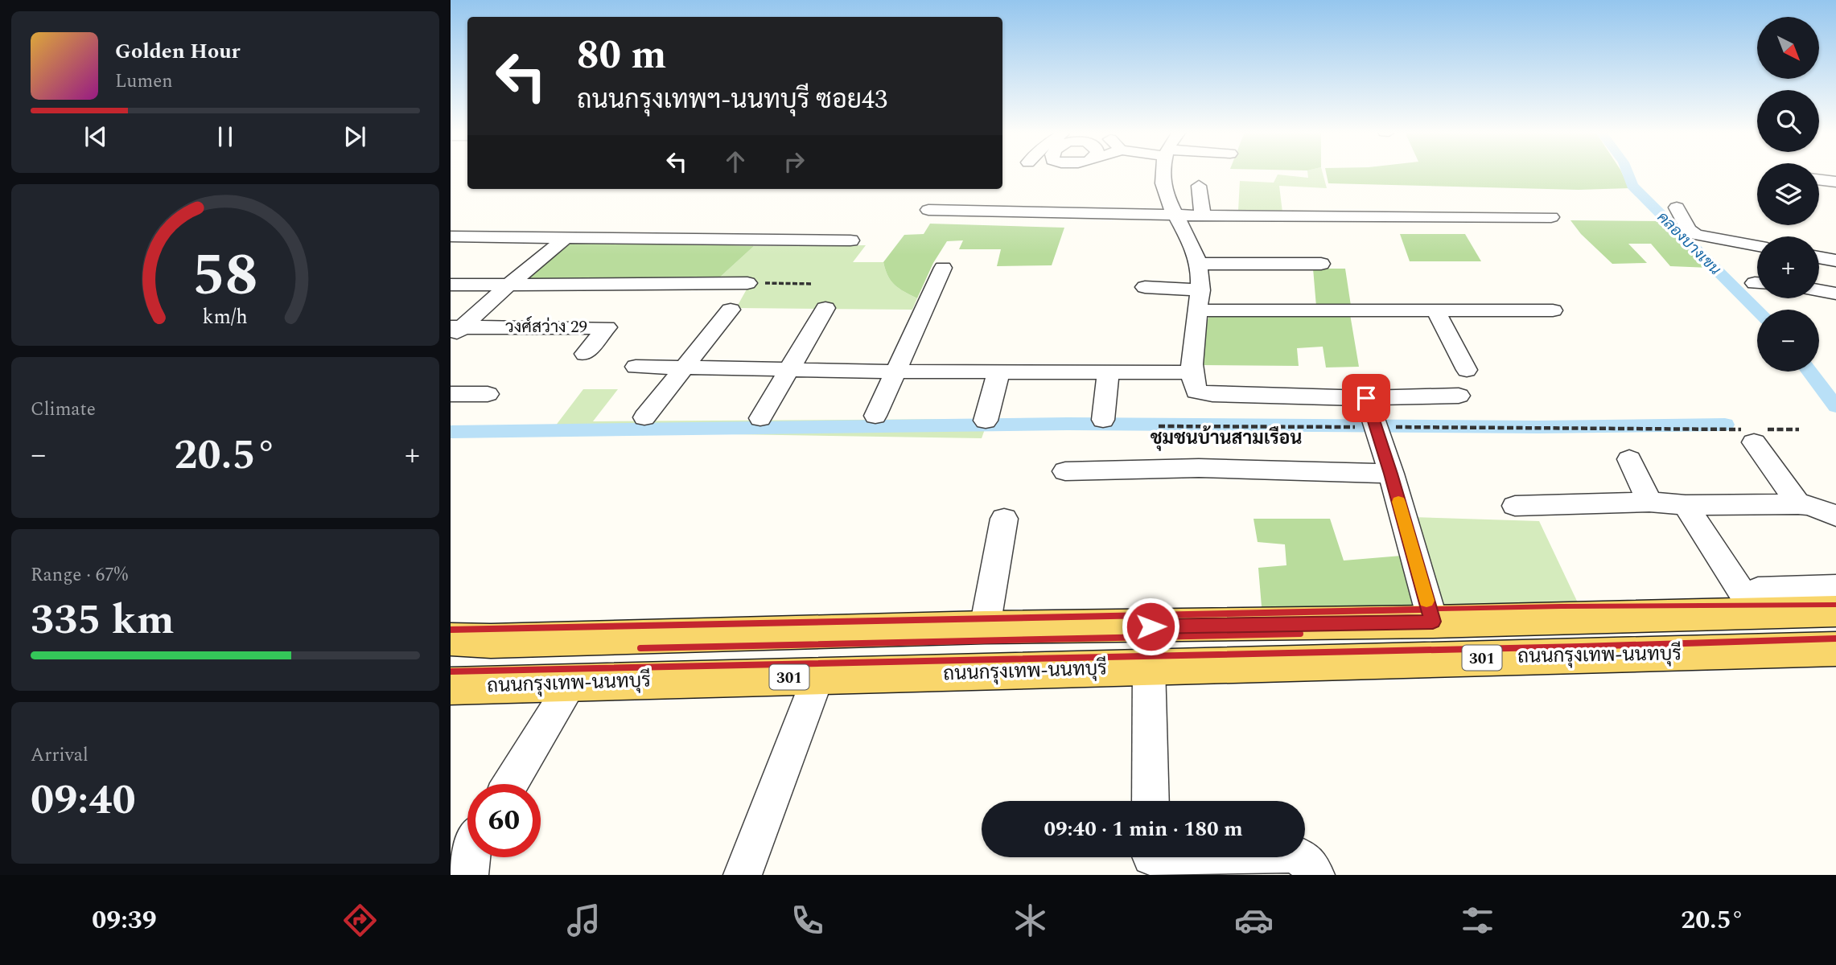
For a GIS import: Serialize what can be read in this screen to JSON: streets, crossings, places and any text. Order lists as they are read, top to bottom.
{
  "streets": {
    "main road": ["ถนนกรุงเทพ-นนทบุรี", "301"],
    "street": ["วงศ์สว่าง 29"]
  },
  "districts": ["ชุมชนบ้านสามเรือน"],
  "water": ["คลองบางเขน"],
  "north": "bottom right",
  "page": {
    "map_buttons": ["+", "−"],
    "turn": ["80 m", "ถนนกรุงเทพฯ-นนทบุรี ซอย43"],
    "song": ["Golden Hour", "Lumen"],
    "tile": [
      "Climate",
      ["Range · 67%", "335 km"],
      ["Arrival", "09:40"]
    ],
    "heat": ["−", "20.5°", "+"],
    "limit": "60",
    "trip": "09:40 · 1 min · 180 m",
    "tabs": ["09:39", "20.5°"],
    "gauge": ["58", "km/h"]
  }
}
